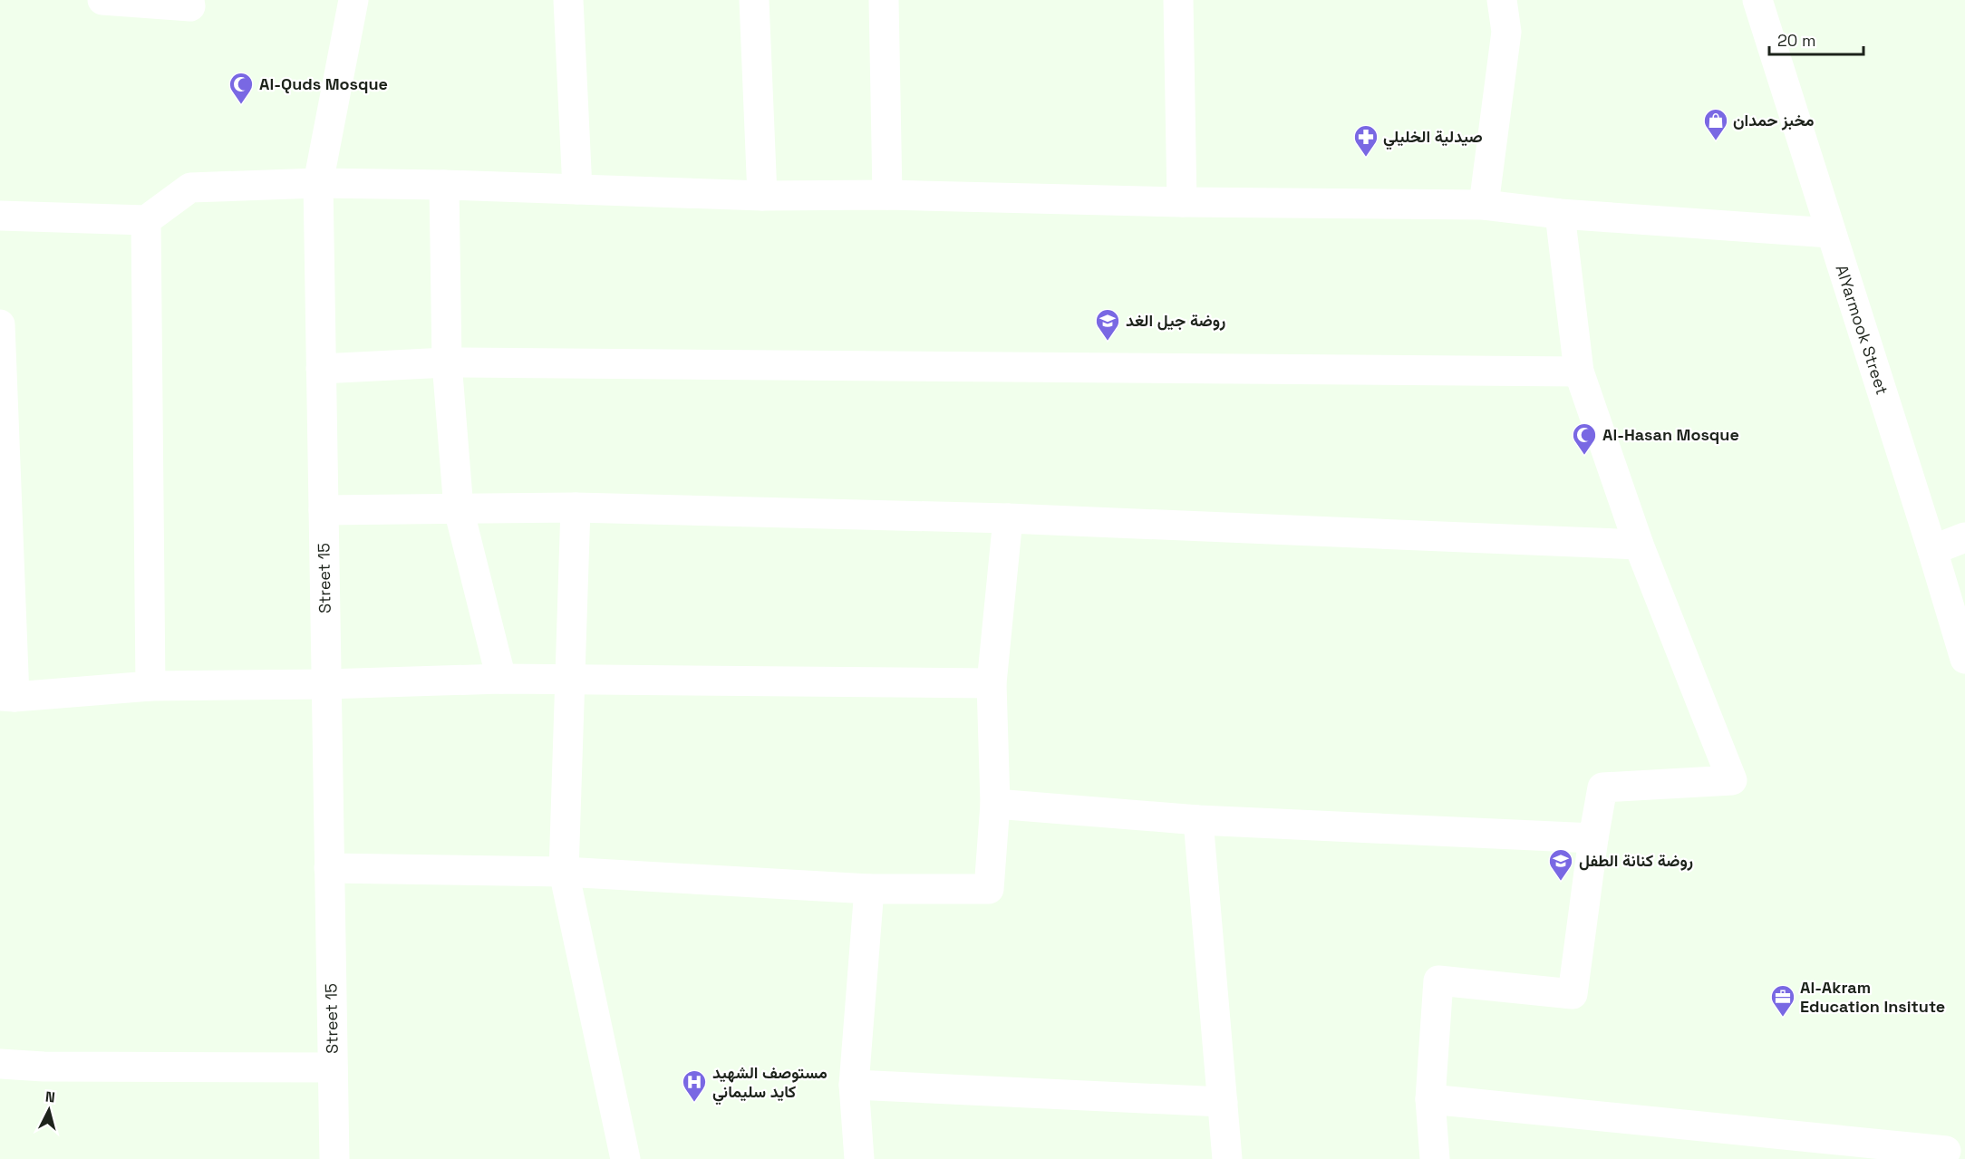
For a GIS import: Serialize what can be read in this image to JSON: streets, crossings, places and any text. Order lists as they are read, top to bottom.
{
  "streets": {
    "street": ["AlYarmook Street", "Street 15"]
  },
  "places": {
    "mosque": ["Al-Quds Mosque", "Al-Hasan Mosque"],
    "shop": ["مخبز حمدان"],
    "pharmacy": ["صيدلية الخليلي"],
    "school or university": ["روضة جيل الغد", "روضة كنانة الطفل"],
    "office": ["Al-Akram Education Insitute"],
    "hospital": ["مستوصف الشهيد كايد سليماني"]
  },
  "scale_bar": "20 m",
  "north": "top"
}
